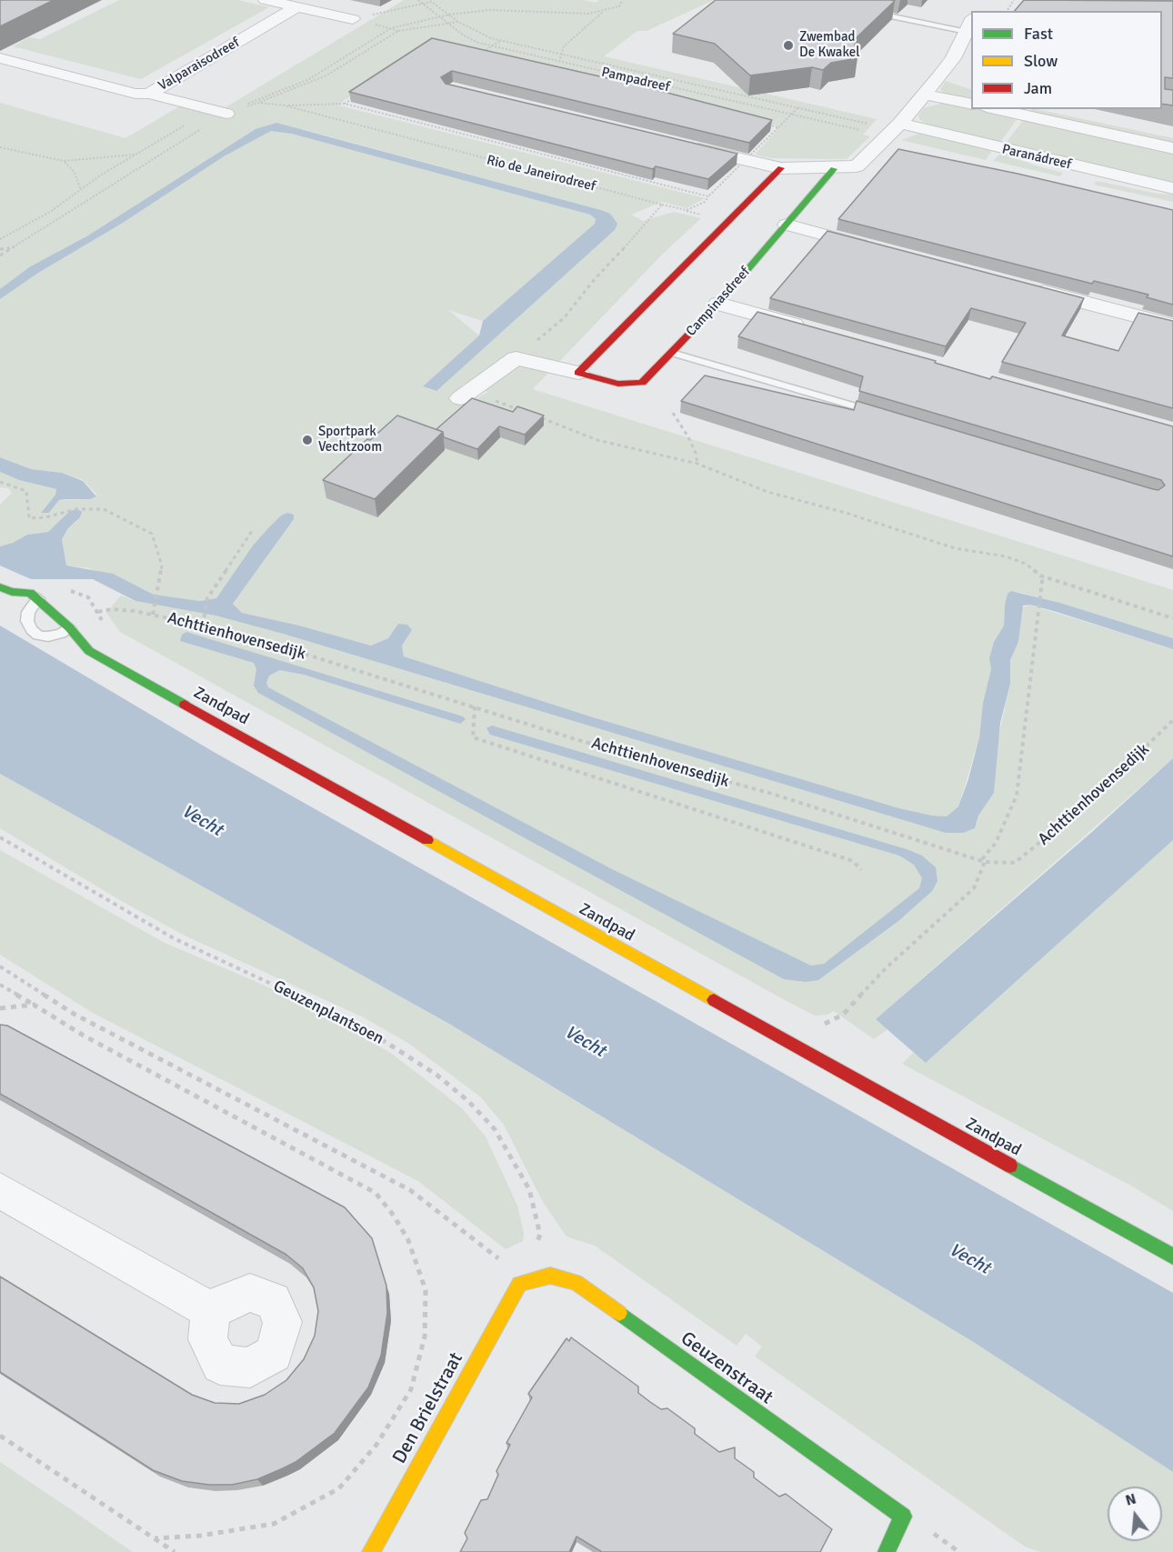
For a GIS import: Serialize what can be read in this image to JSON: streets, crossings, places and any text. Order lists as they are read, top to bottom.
{
  "streets": {
    "street": [
      "Valparaisodreef",
      "Paranádreef",
      "Campinasdreef",
      "Zandpad",
      "Geuzenstraat",
      "Den Brielstraat"
    ],
    "path": [
      "Pampadreef",
      "Rio de Janeirodreef",
      "Achttienhovensedijk",
      "Geuzenplantsoen"
    ]
  },
  "crossings": [
    ["Pampadreef", "Rio de Janeirodreef"],
    ["Geuzenplantsoen", "Geuzenstraat"],
    ["Geuzenplantsoen", "Den Brielstraat"],
    ["Geuzenstraat", "Den Brielstraat"]
  ],
  "water": ["Vecht"],
  "places": ["Zwembad De Kwakel", "Sportpark Vechtzoom"],
  "legend": ["Fast", "Slow", "Jam"],
  "north": "top"
}
